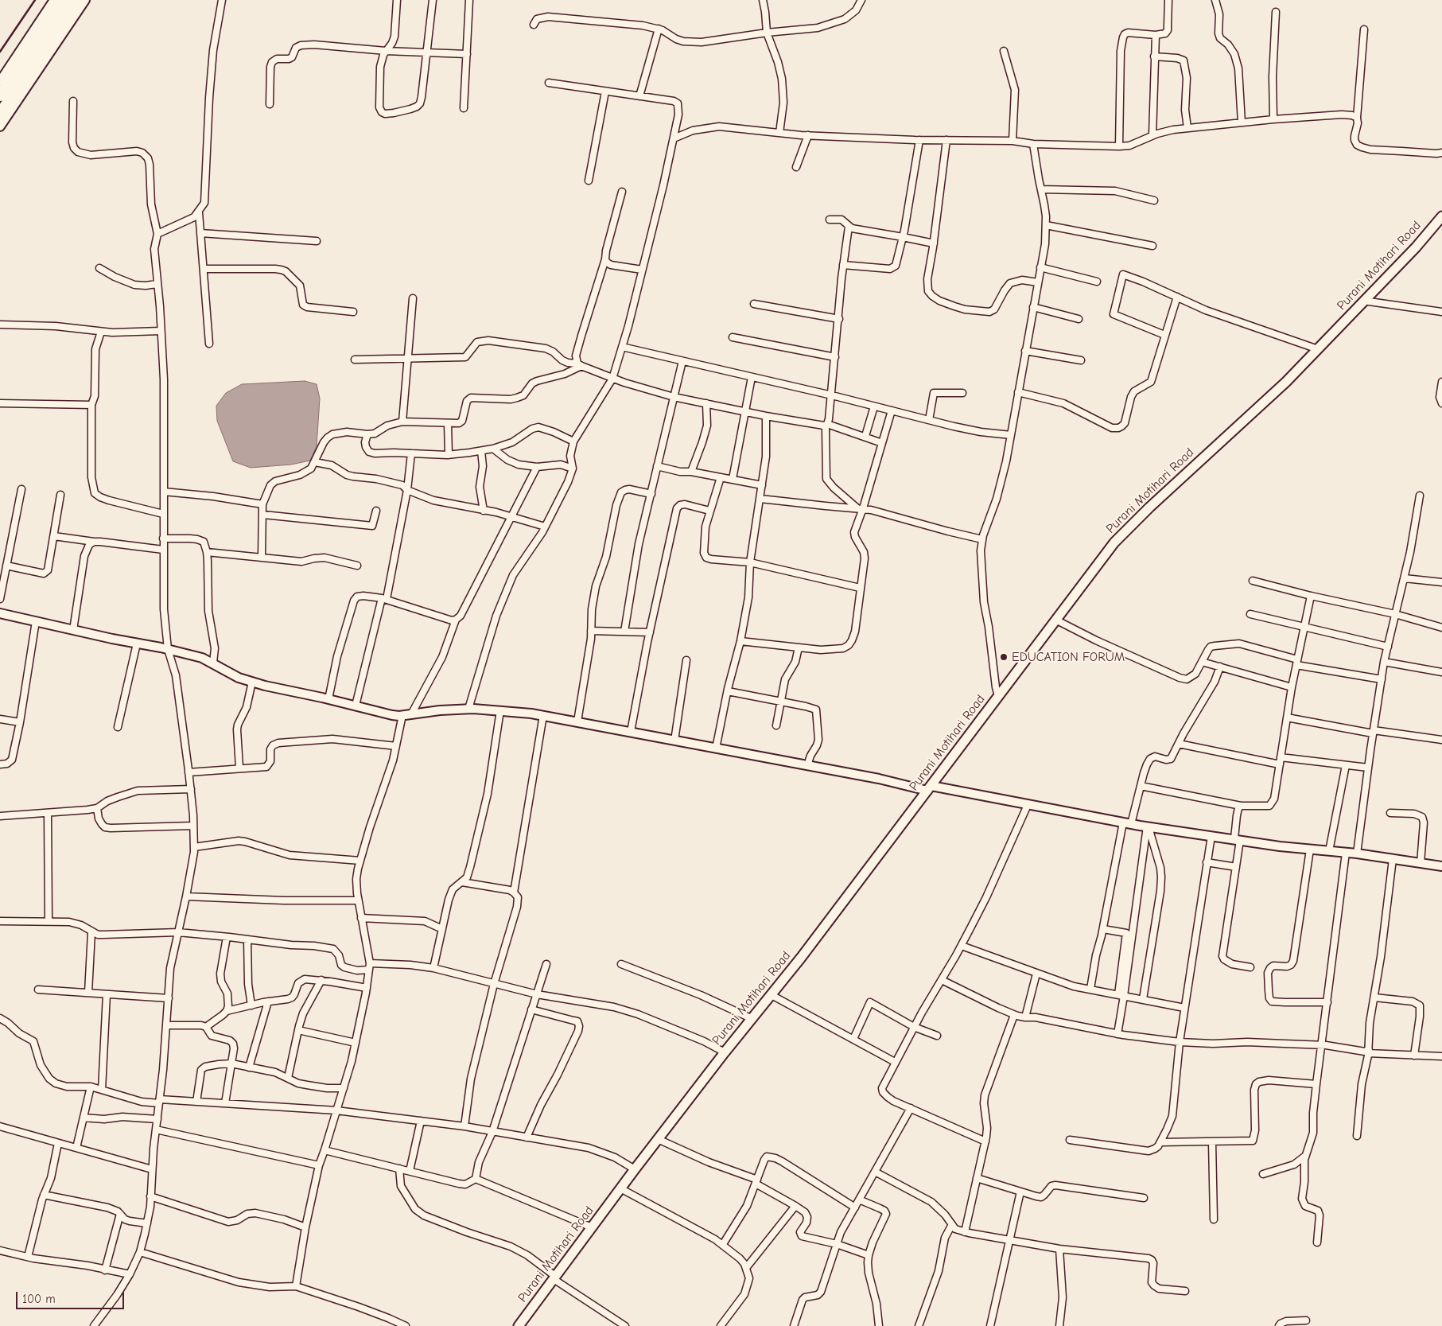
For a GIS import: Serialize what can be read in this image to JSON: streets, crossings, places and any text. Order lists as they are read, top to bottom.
{
  "streets": {
    "main road": ["Purani Motihari Road"]
  },
  "places": ["EDUCATION FORUM"],
  "scale_bar": "100 m"
}
